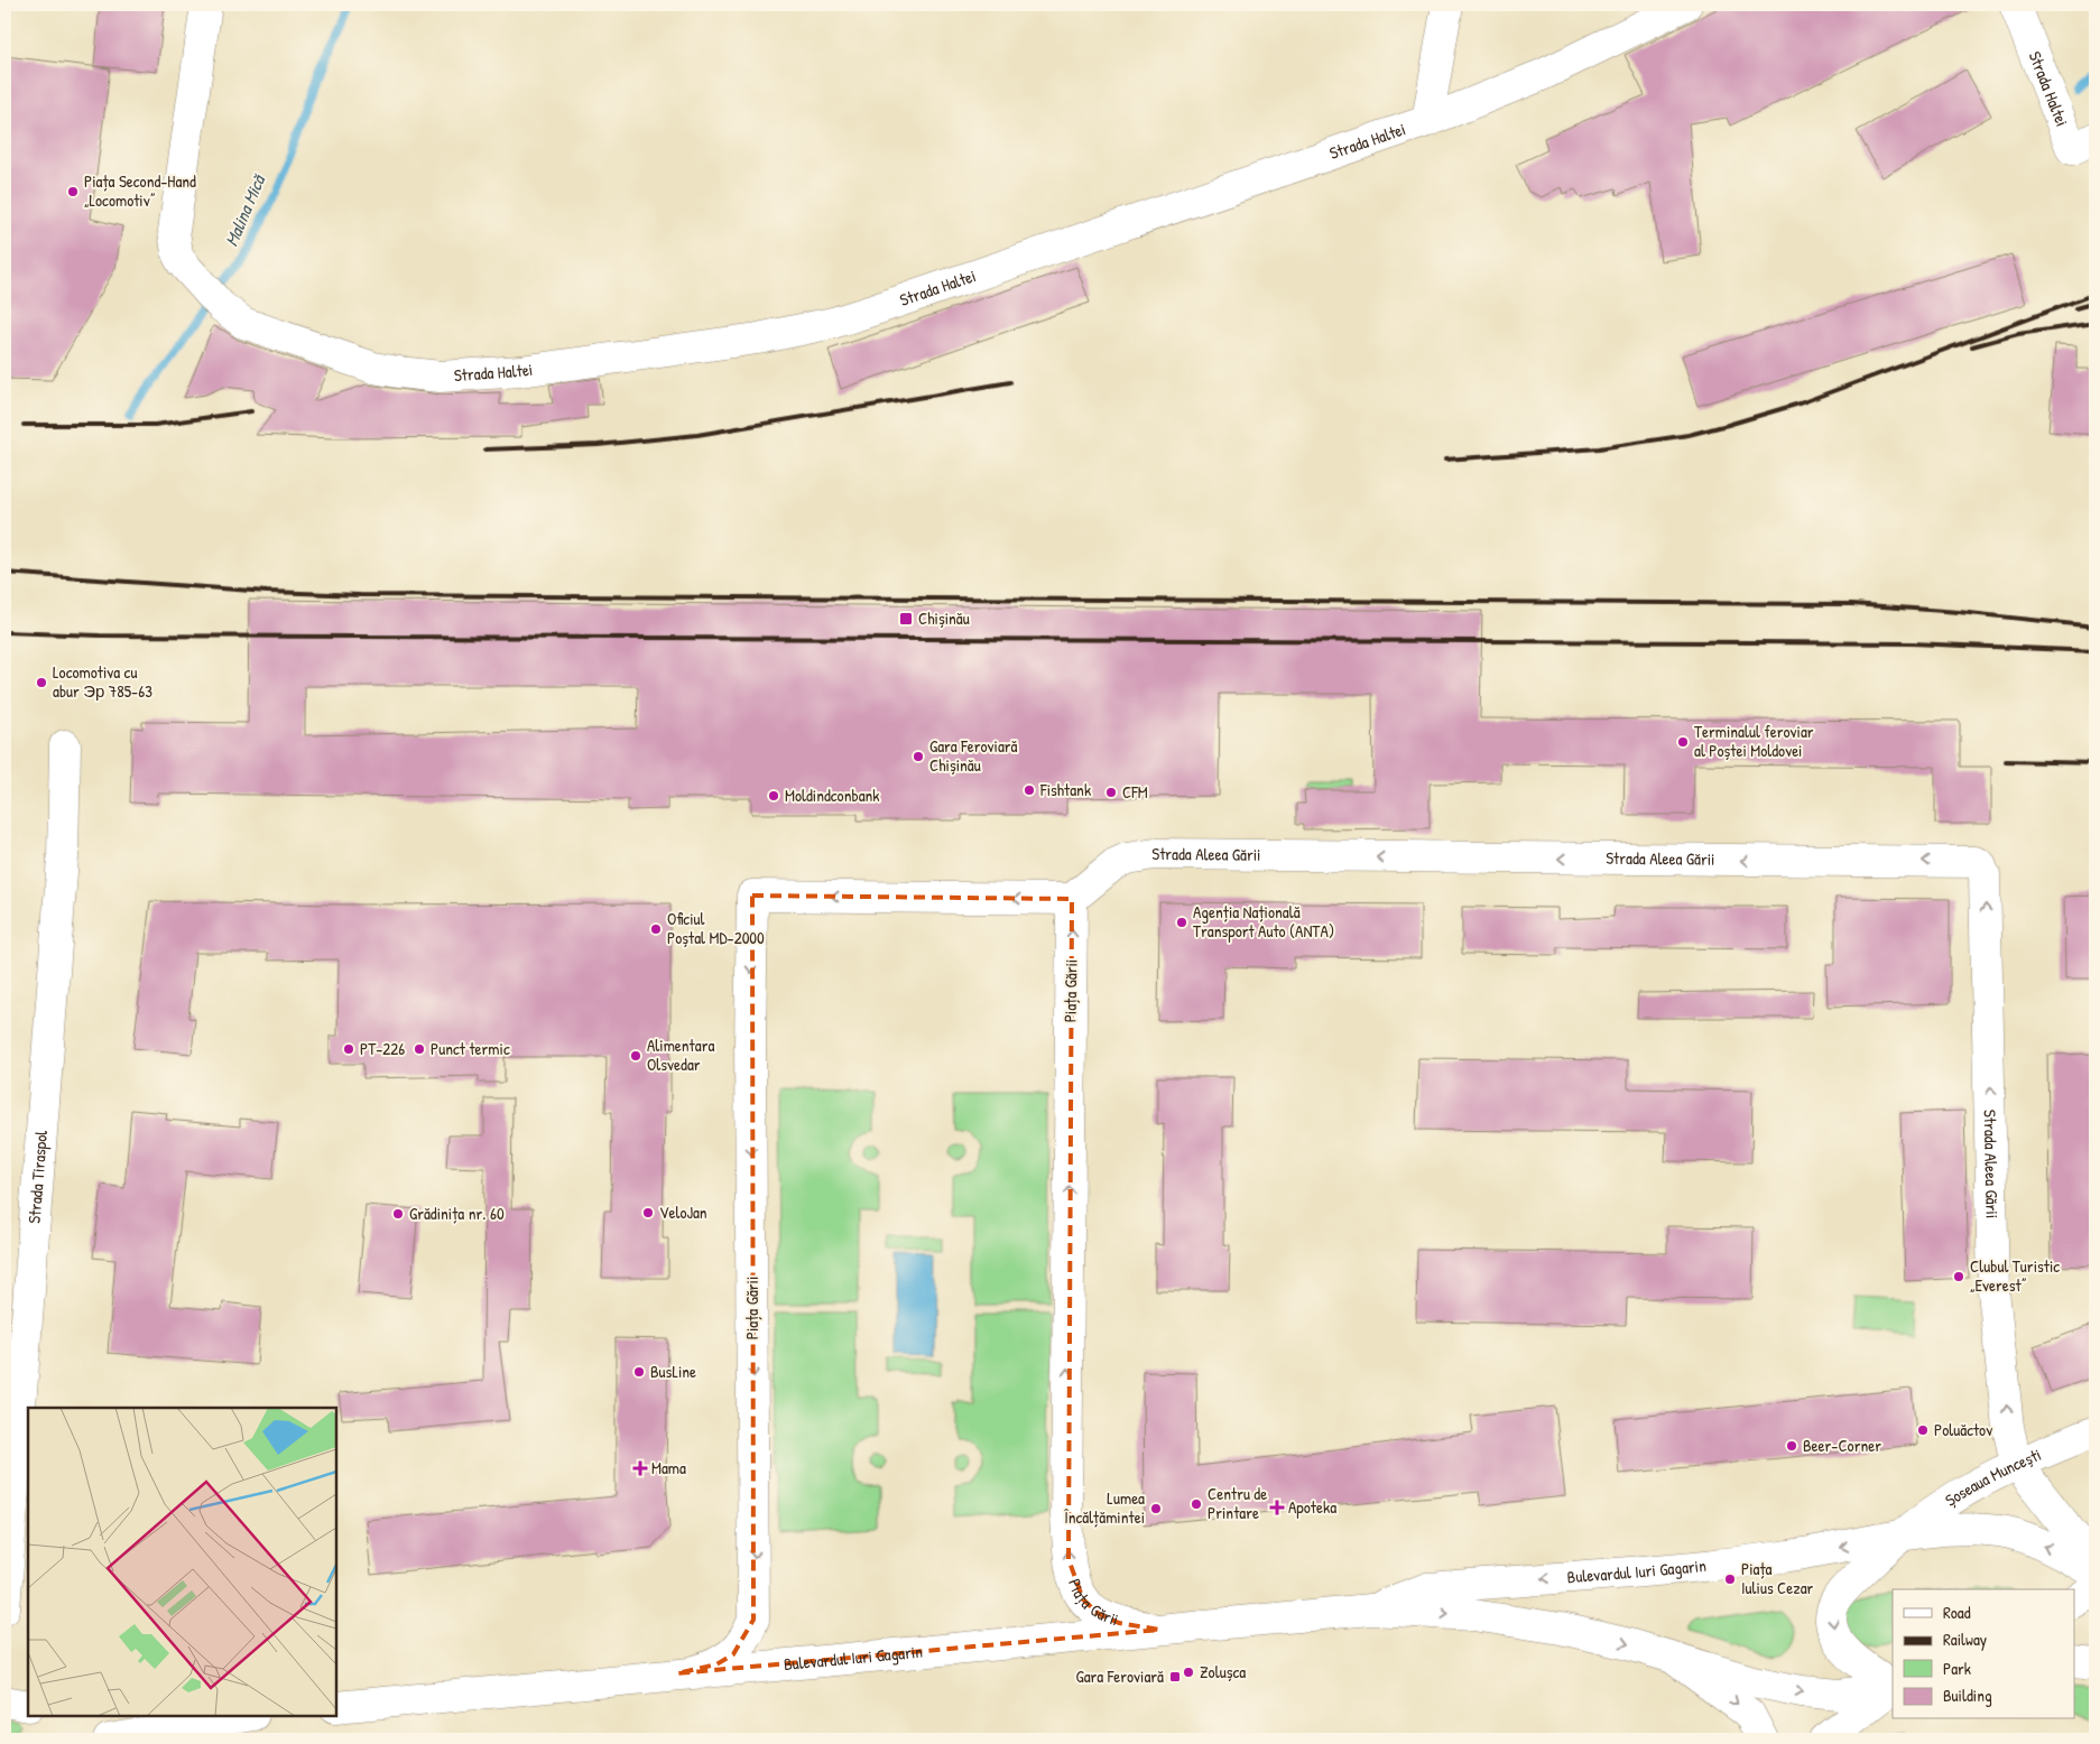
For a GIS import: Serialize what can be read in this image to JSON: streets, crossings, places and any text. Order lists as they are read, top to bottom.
{
  "streets": {
    "street": [
      "Strada Haltei",
      "Strada Aleea Gării",
      "Piața Gării",
      "Strada Tiraspol",
      "Șoseaua Muncești",
      "Bulevardul Iuri Gagarin"
    ]
  },
  "crossings": [
    ["Strada Aleea Gării", "Piața Gării"],
    ["Strada Aleea Gării", "Șoseaua Muncești"],
    ["Piața Gării", "Bulevardul Iuri Gagarin"],
    ["Șoseaua Muncești", "Bulevardul Iuri Gagarin"]
  ],
  "water": ["Malina Mică"],
  "places": {
    "other": [
      "Piața Second-Hand „Locomotiv”",
      "Locomotiva cu abur Эр 785-63",
      "Terminalul feroviar al Poștei Moldovei",
      "Gara Feroviară Chișinău",
      "Fishtank",
      "CFM",
      "Moldindconbank",
      "Agenția Națională Transport Auto (ANTA)",
      "Oficiul Poștal MD-2000",
      "PT-226",
      "Punct termic",
      "Alimentara Olsvedar",
      "VeloJan",
      "Grădinița nr. 60",
      "Clubul Turistic „Everest”",
      "BusLine",
      "Poluăctov",
      "Beer-Corner",
      "Centru de Printare",
      "Lumea Încălțămintei",
      "Piața Iulius Cezar",
      "Zolușca"
    ],
    "transit": ["Chișinău", "Gara Feroviară"],
    "health": ["Mama", "Apoteka"]
  },
  "legend": [
    "Road",
    "Railway",
    "Park",
    "Building"
  ]
}
